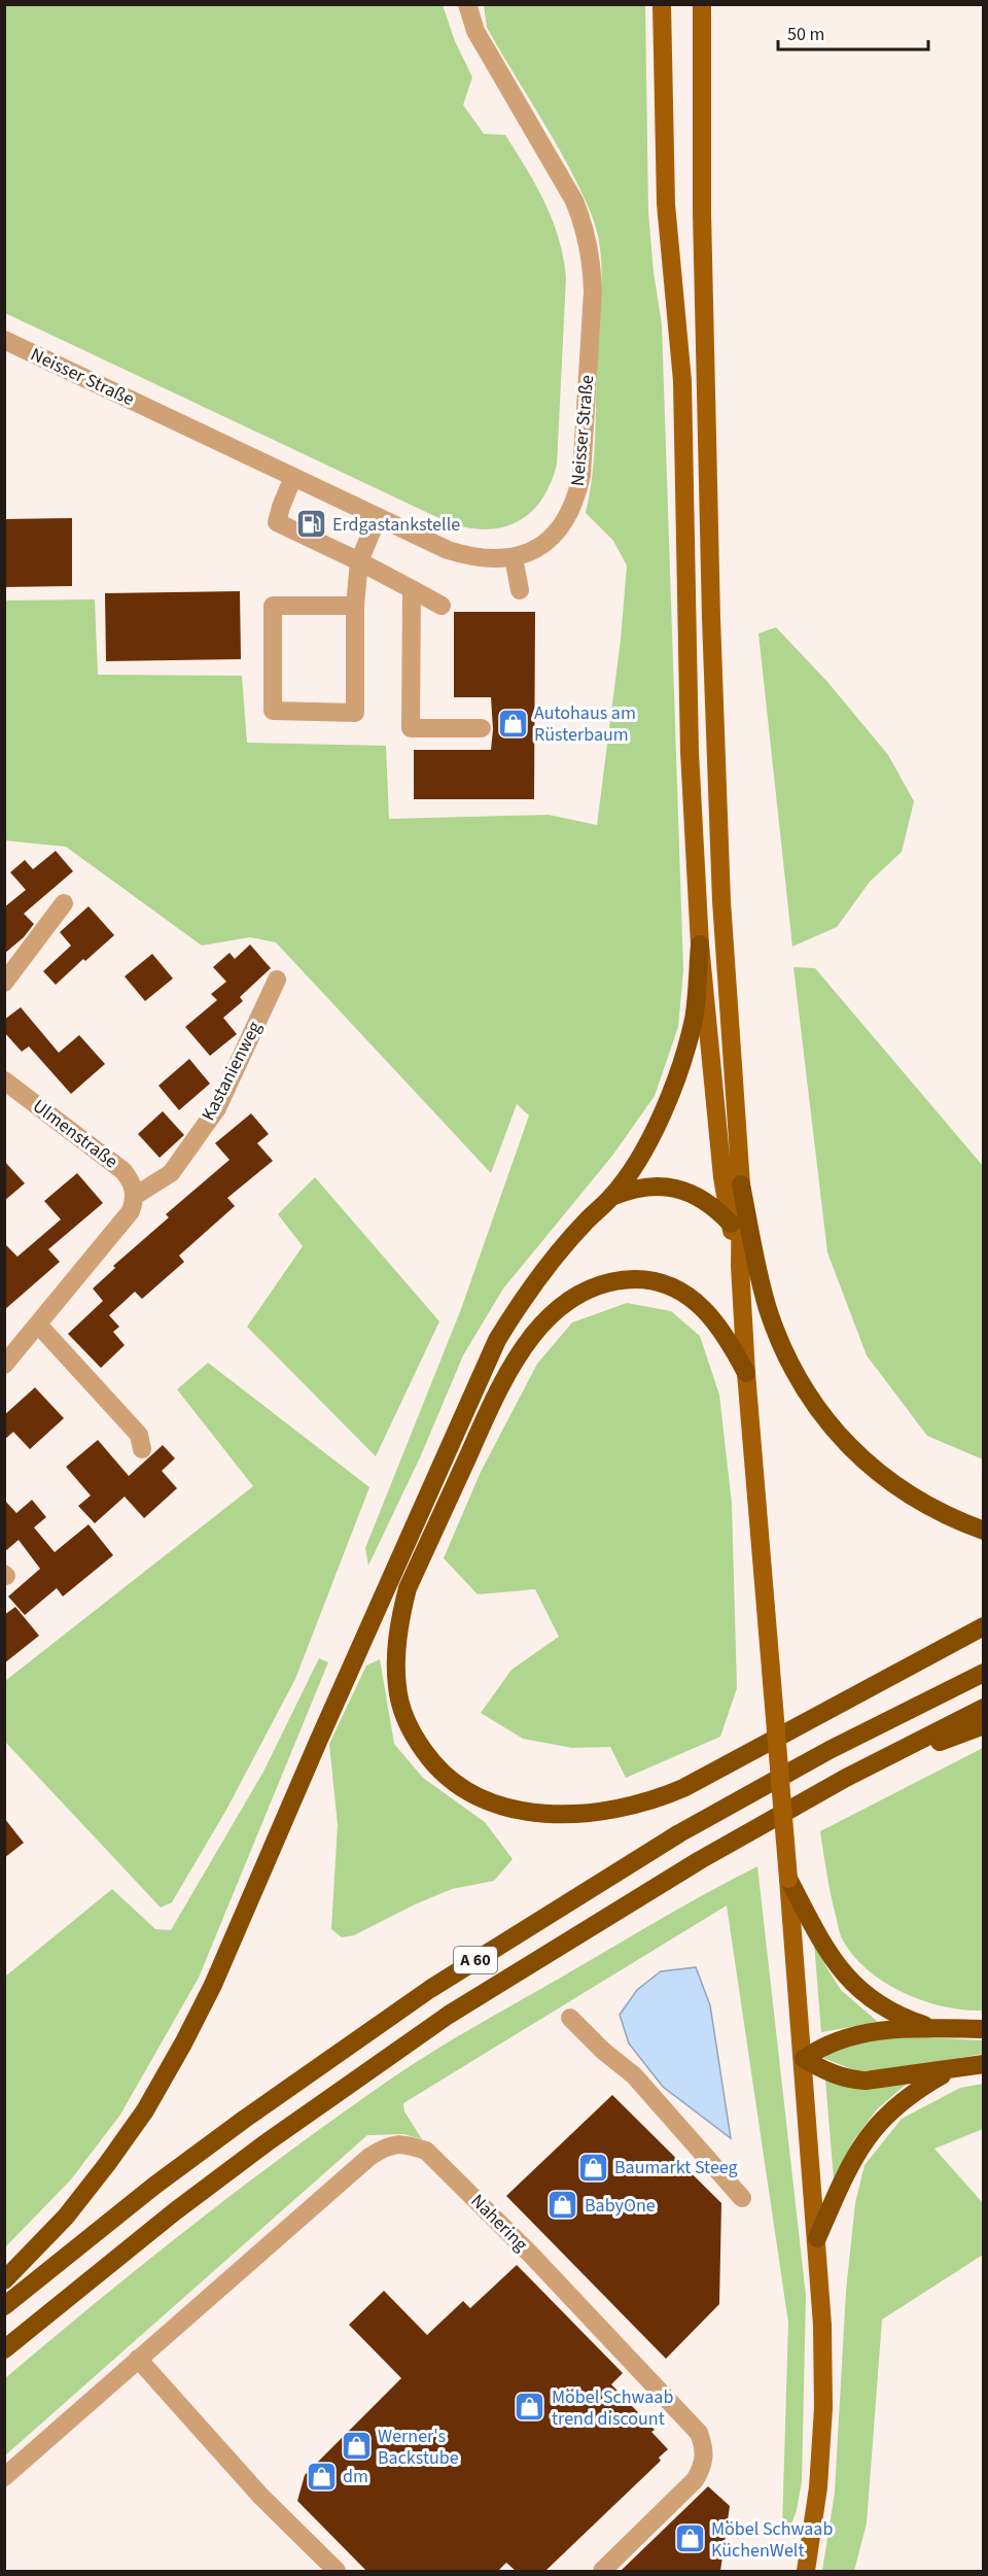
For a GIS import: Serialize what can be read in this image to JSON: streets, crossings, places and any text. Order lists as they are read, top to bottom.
{
  "streets": {
    "highway": ["A 60"],
    "street": [
      "Neisser Straße",
      "Kastanienweg",
      "Ulmenstraße",
      "Nahering"
    ]
  },
  "crossings": [
    ["Kastanienweg", "Ulmenstraße"]
  ],
  "places": {
    "fuel station": ["Erdgastankstelle"],
    "shop": [
      "Autohaus am Rüsterbaum",
      "Baumarkt Steeg",
      "BabyOne",
      "Möbel Schwaab trend discount",
      "Werner's Backstube",
      "dm",
      "Möbel Schwaab KüchenWelt"
    ]
  },
  "scale_bar": "50 m"
}
